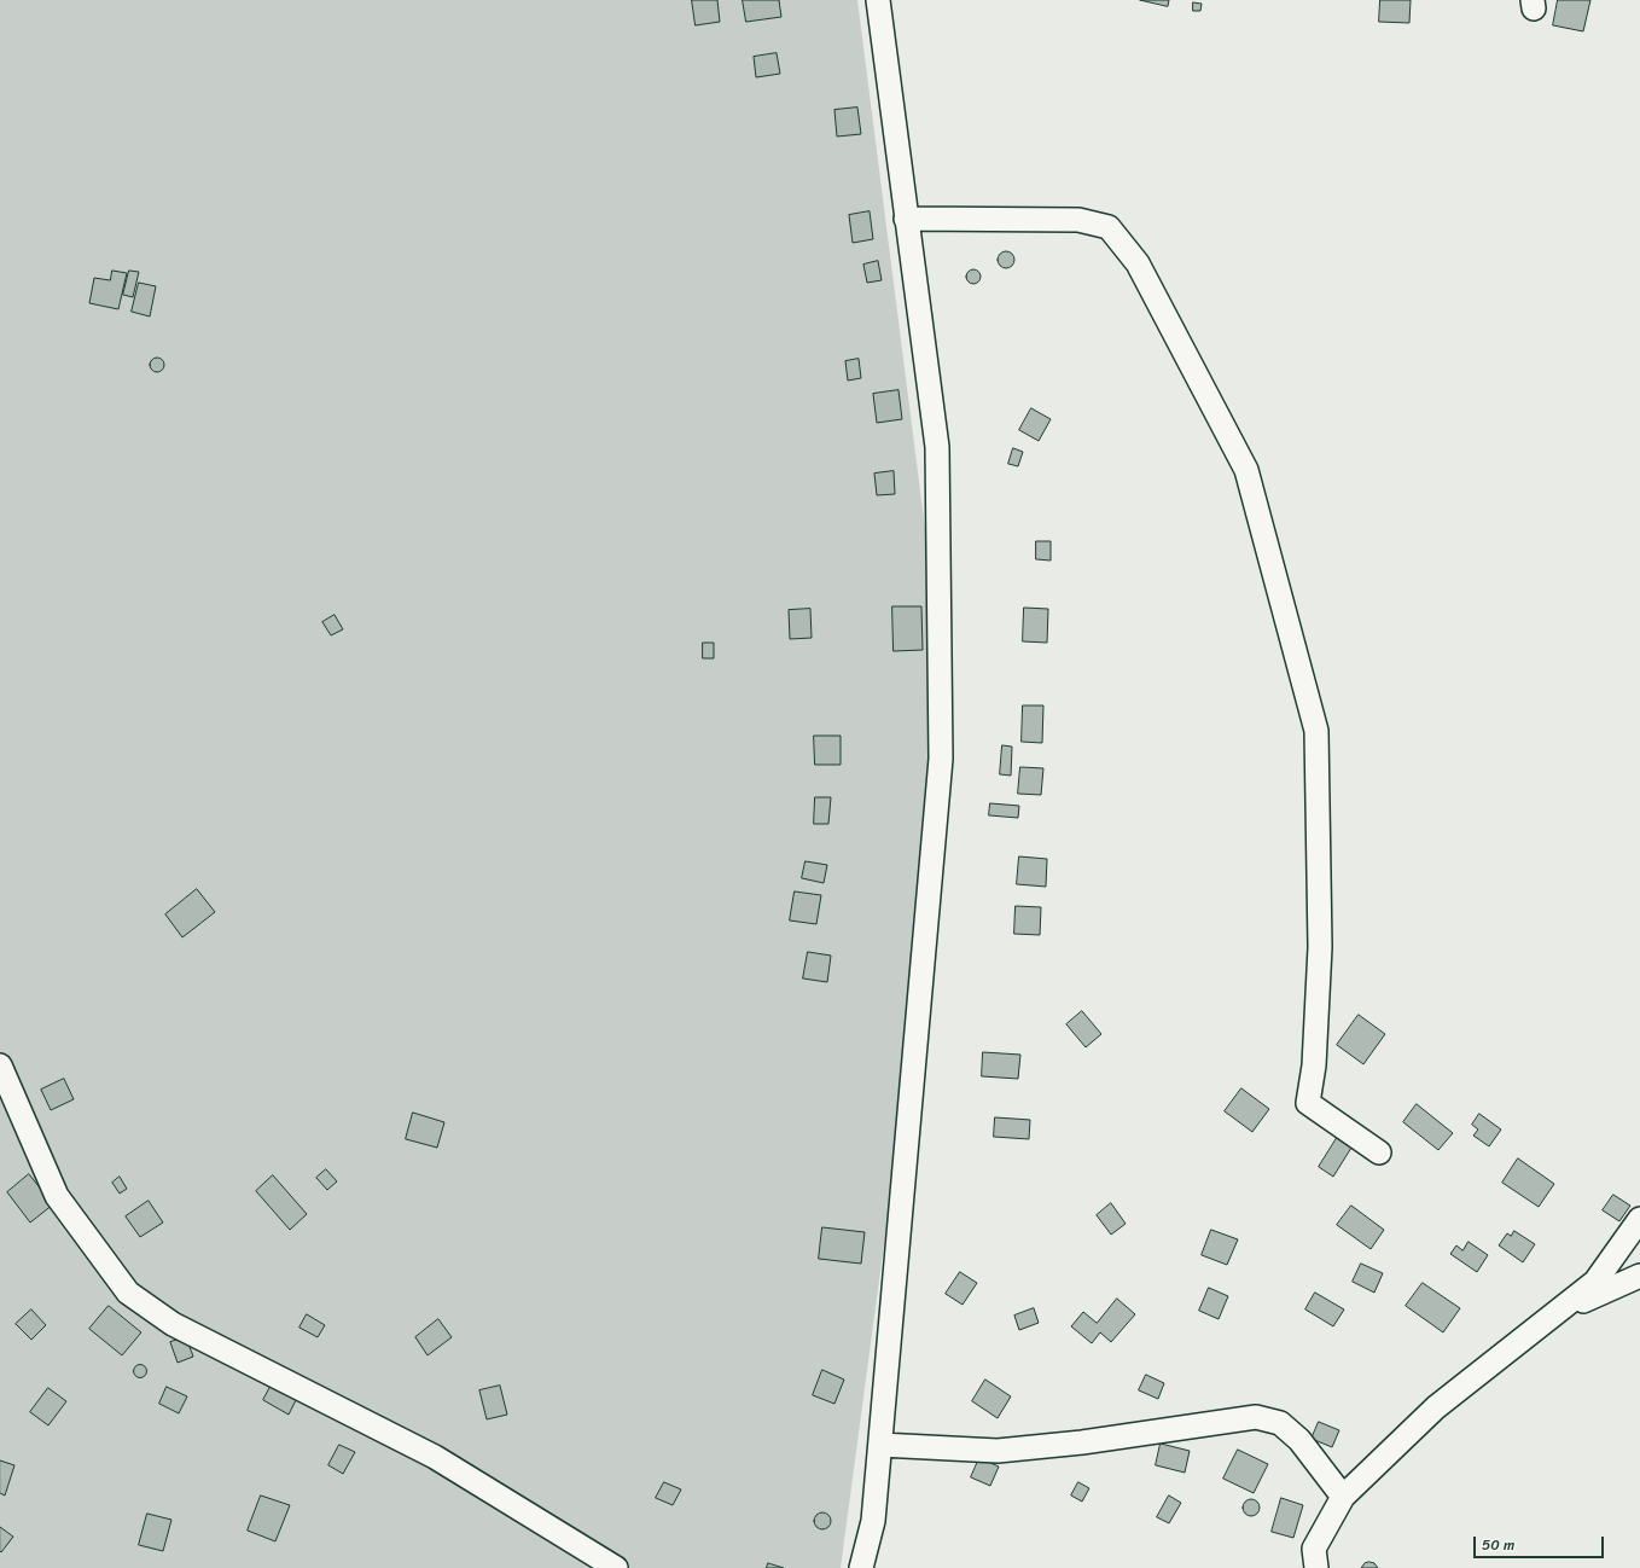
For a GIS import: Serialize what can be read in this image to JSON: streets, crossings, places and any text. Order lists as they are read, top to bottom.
{
  "scale_bar": "50 m"
}
